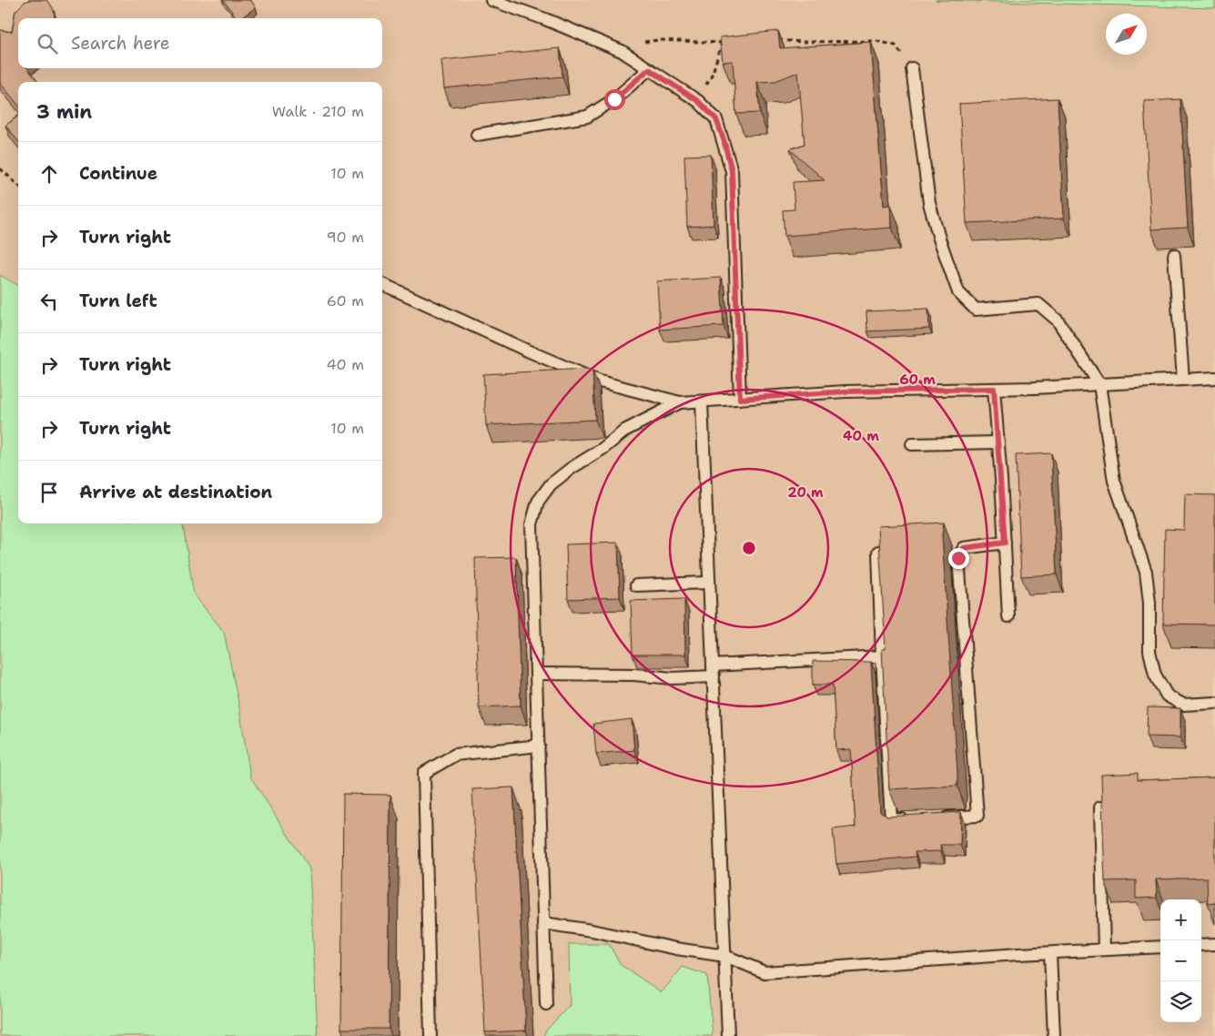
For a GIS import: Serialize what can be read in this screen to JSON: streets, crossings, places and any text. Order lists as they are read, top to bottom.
{
  "north": "top right",
  "page": {
    "search": "Search here",
    "heading": ["3 min", "Walk · 210 m"],
    "list": [
      ["Continue", "10 m"],
      ["Turn right", "90 m"],
      ["Turn left", "60 m"],
      ["Turn right", "40 m"],
      ["Turn right", "10 m"],
      "Arrive at destination"
    ],
    "map_buttons": ["+", "−"]
  },
  "rings": ["60 m", "40 m", "20 m"]
}
